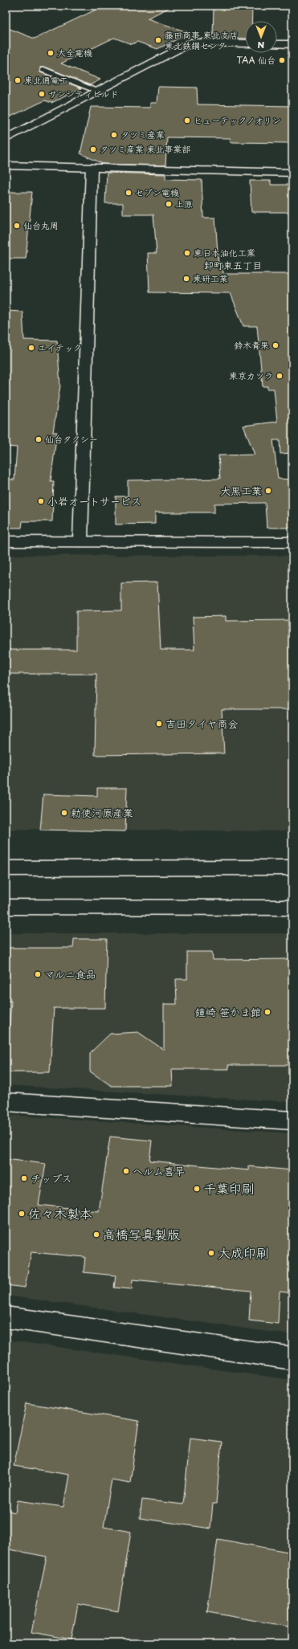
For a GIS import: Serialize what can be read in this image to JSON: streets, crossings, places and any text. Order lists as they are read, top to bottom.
{
  "districts": ["卸町東五丁目"],
  "places": [
    "藤田商事 東北支店 東北鉄鋼センター",
    "大全電機",
    "TAA 仙台",
    "東北通電工",
    "サンシティビルド",
    "ヒューテックノオリン",
    "タツミ産業",
    "タツミ産業 東北事業部",
    "セブン電機",
    "上原",
    "仙台丸周",
    "東日本油化工業",
    "東研工業",
    "鈴木青果",
    "エイテック",
    "東京カツラ",
    "仙台タクシー",
    "大黒工業",
    "小岩オートサービス",
    "吉田タイヤ商会",
    "勅使河原産業",
    "マルニ食品",
    "鐘崎 笹かま館",
    "ヘルム喜早",
    "チップス",
    "千葉印刷",
    "佐々木製本",
    "高橋写真製版",
    "大成印刷"
  ],
  "north": "bottom"
}
